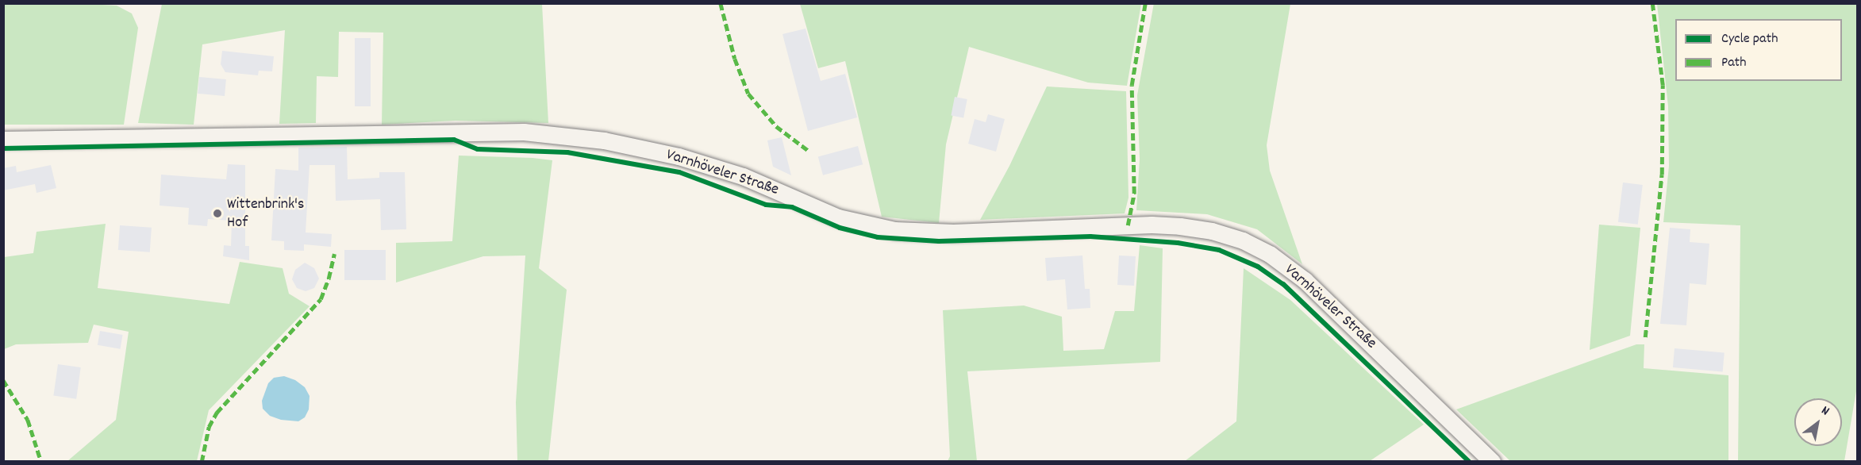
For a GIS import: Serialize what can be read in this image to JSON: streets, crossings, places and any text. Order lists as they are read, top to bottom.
{
  "streets": {
    "street": ["Varnhöveler Straße"]
  },
  "places": ["Wittenbrink's Hof"],
  "legend": ["Cycle path", "Path"],
  "north": "top right"
}
